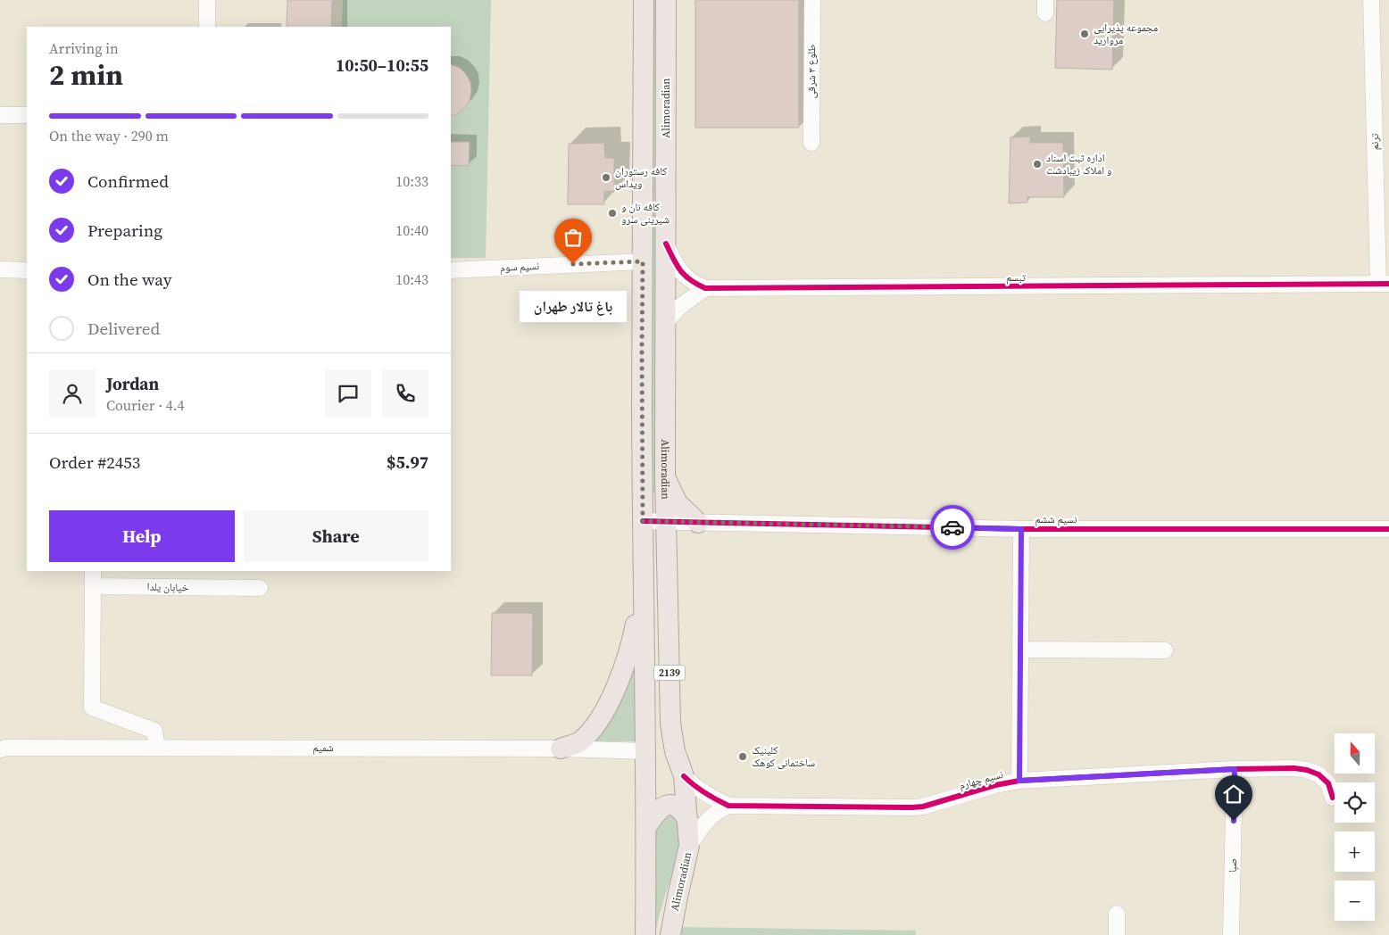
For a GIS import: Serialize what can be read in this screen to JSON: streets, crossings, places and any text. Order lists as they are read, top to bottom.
{
  "streets": {
    "main road": ["Alimoradian", "2139"],
    "street": [
      "طلوع ۳ شرقی",
      "ترنم",
      "نسیم سوم",
      "تبسم",
      "نسیم ششم",
      "خیابان یلدا",
      "شمیم",
      "نسیم چهارم",
      "صبا"
    ]
  },
  "crossings": [
    ["Alimoradian", "نسیم سوم"],
    ["Alimoradian", "تبسم"],
    ["Alimoradian", "نسیم ششم"],
    ["Alimoradian", "شمیم"],
    ["Alimoradian", "نسیم چهارم"],
    ["ترنم", "تبسم"],
    ["نسیم چهارم", "صبا"]
  ],
  "places": [
    "مجموعه پذیرایی مروارید",
    "اداره ثبت اسناد و املاک زیبادشت",
    "کافه رستوران ویداس",
    "کافه نان و شیرینی سرو",
    "باغ تالار طهران",
    "کلینیک ساختمانی کوهک"
  ],
  "north": "top",
  "page": {
    "heading": ["2 min", "Arriving in", "10:50–10:55"],
    "panel": [
      "Jordan",
      "Courier · 4.4",
      "Order #2453",
      "$5.97"
    ],
    "bar": "On the way · 290 m",
    "list": [
      ["Confirmed", "10:33"],
      ["Preparing", "10:40"],
      ["On the way", "10:43"],
      "Delivered"
    ],
    "bubble": "باغ تالار طهران",
    "buttons": ["Help", "Share"],
    "map_buttons": ["+", "−"]
  }
}
